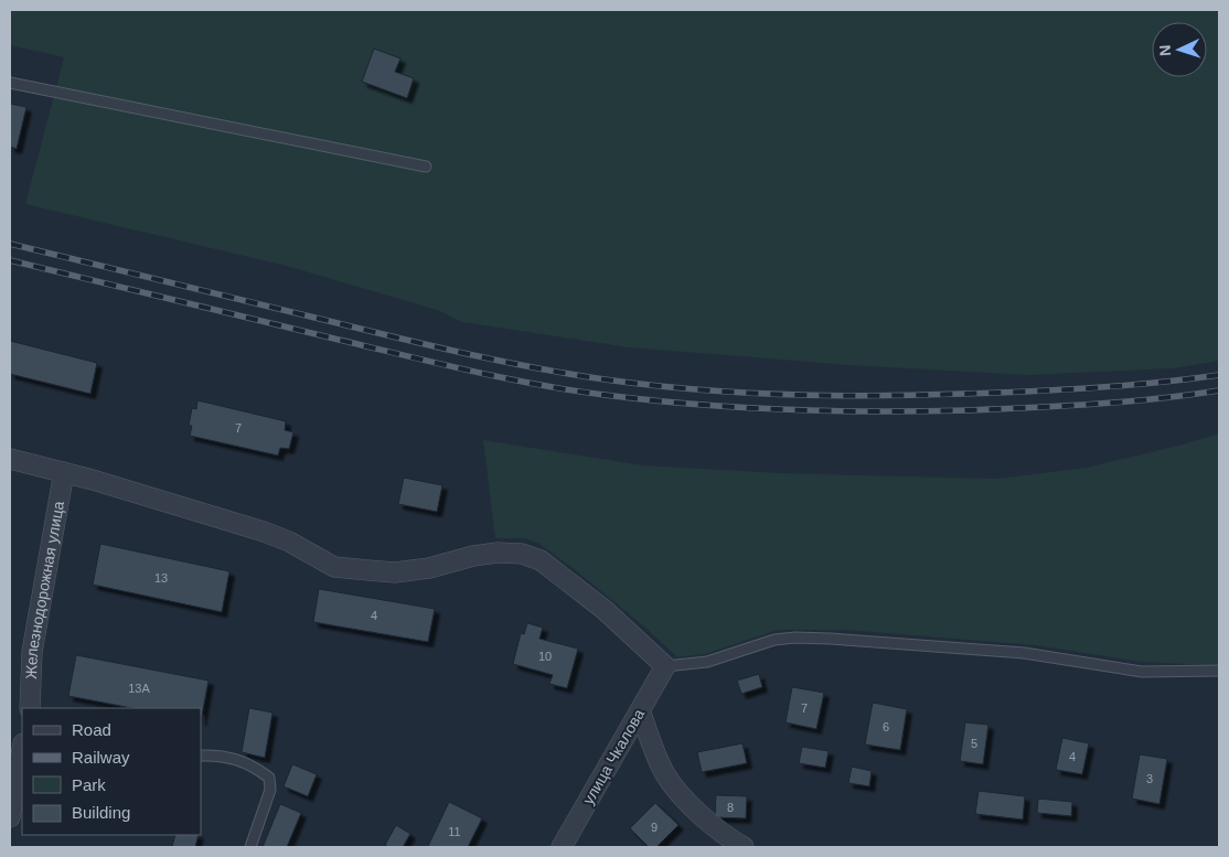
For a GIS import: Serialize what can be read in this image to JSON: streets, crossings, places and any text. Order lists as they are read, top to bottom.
{
  "streets": {
    "street": ["Железнодорожная улица", "улица Чкалова"]
  },
  "house_numbers": [
    "7",
    "13",
    "4",
    "10",
    "13А",
    "7",
    "6",
    "5",
    "4",
    "3",
    "8",
    "9",
    "11"
  ],
  "legend": [
    "Road",
    "Railway",
    "Park",
    "Building"
  ],
  "north": "left"
}
